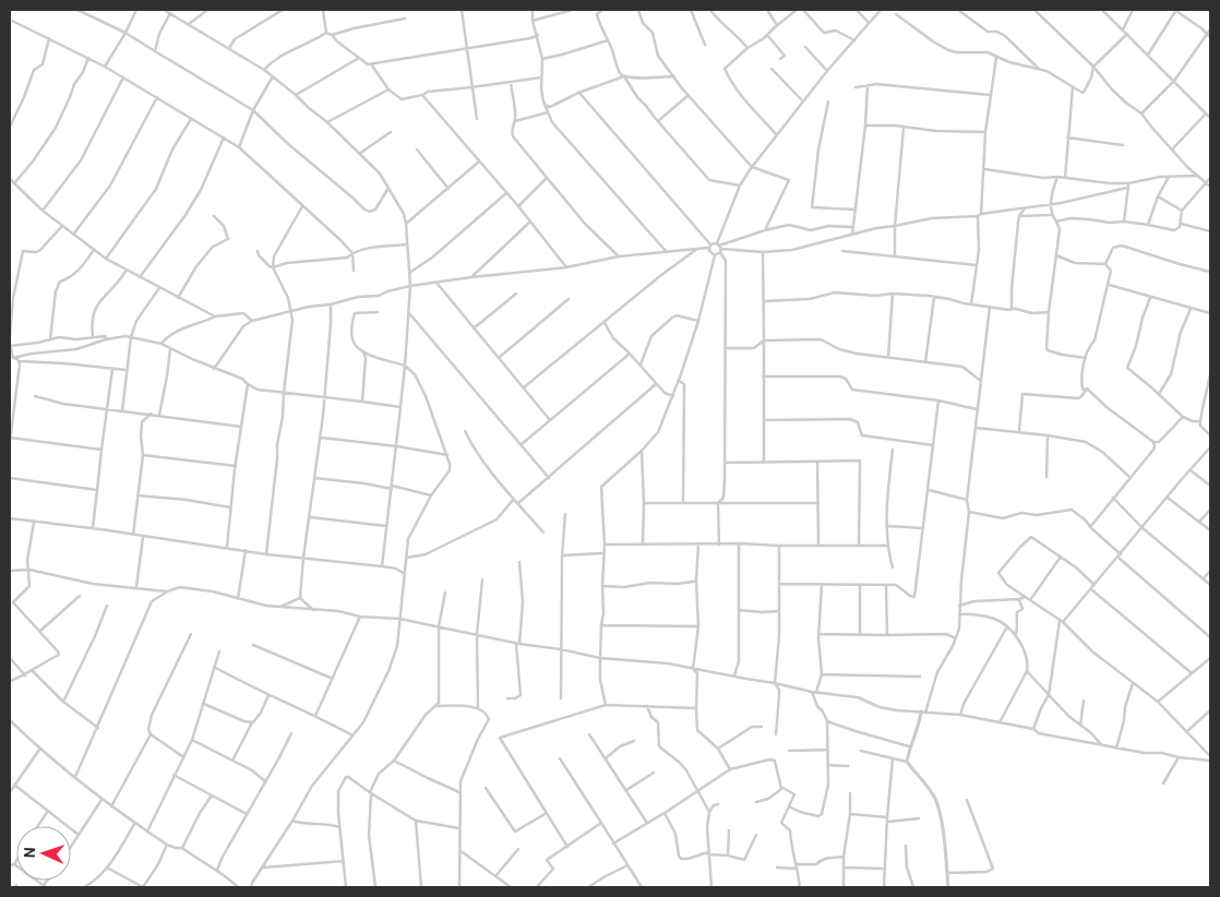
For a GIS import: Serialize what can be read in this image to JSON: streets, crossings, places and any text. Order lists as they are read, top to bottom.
{
  "north": "left"
}
